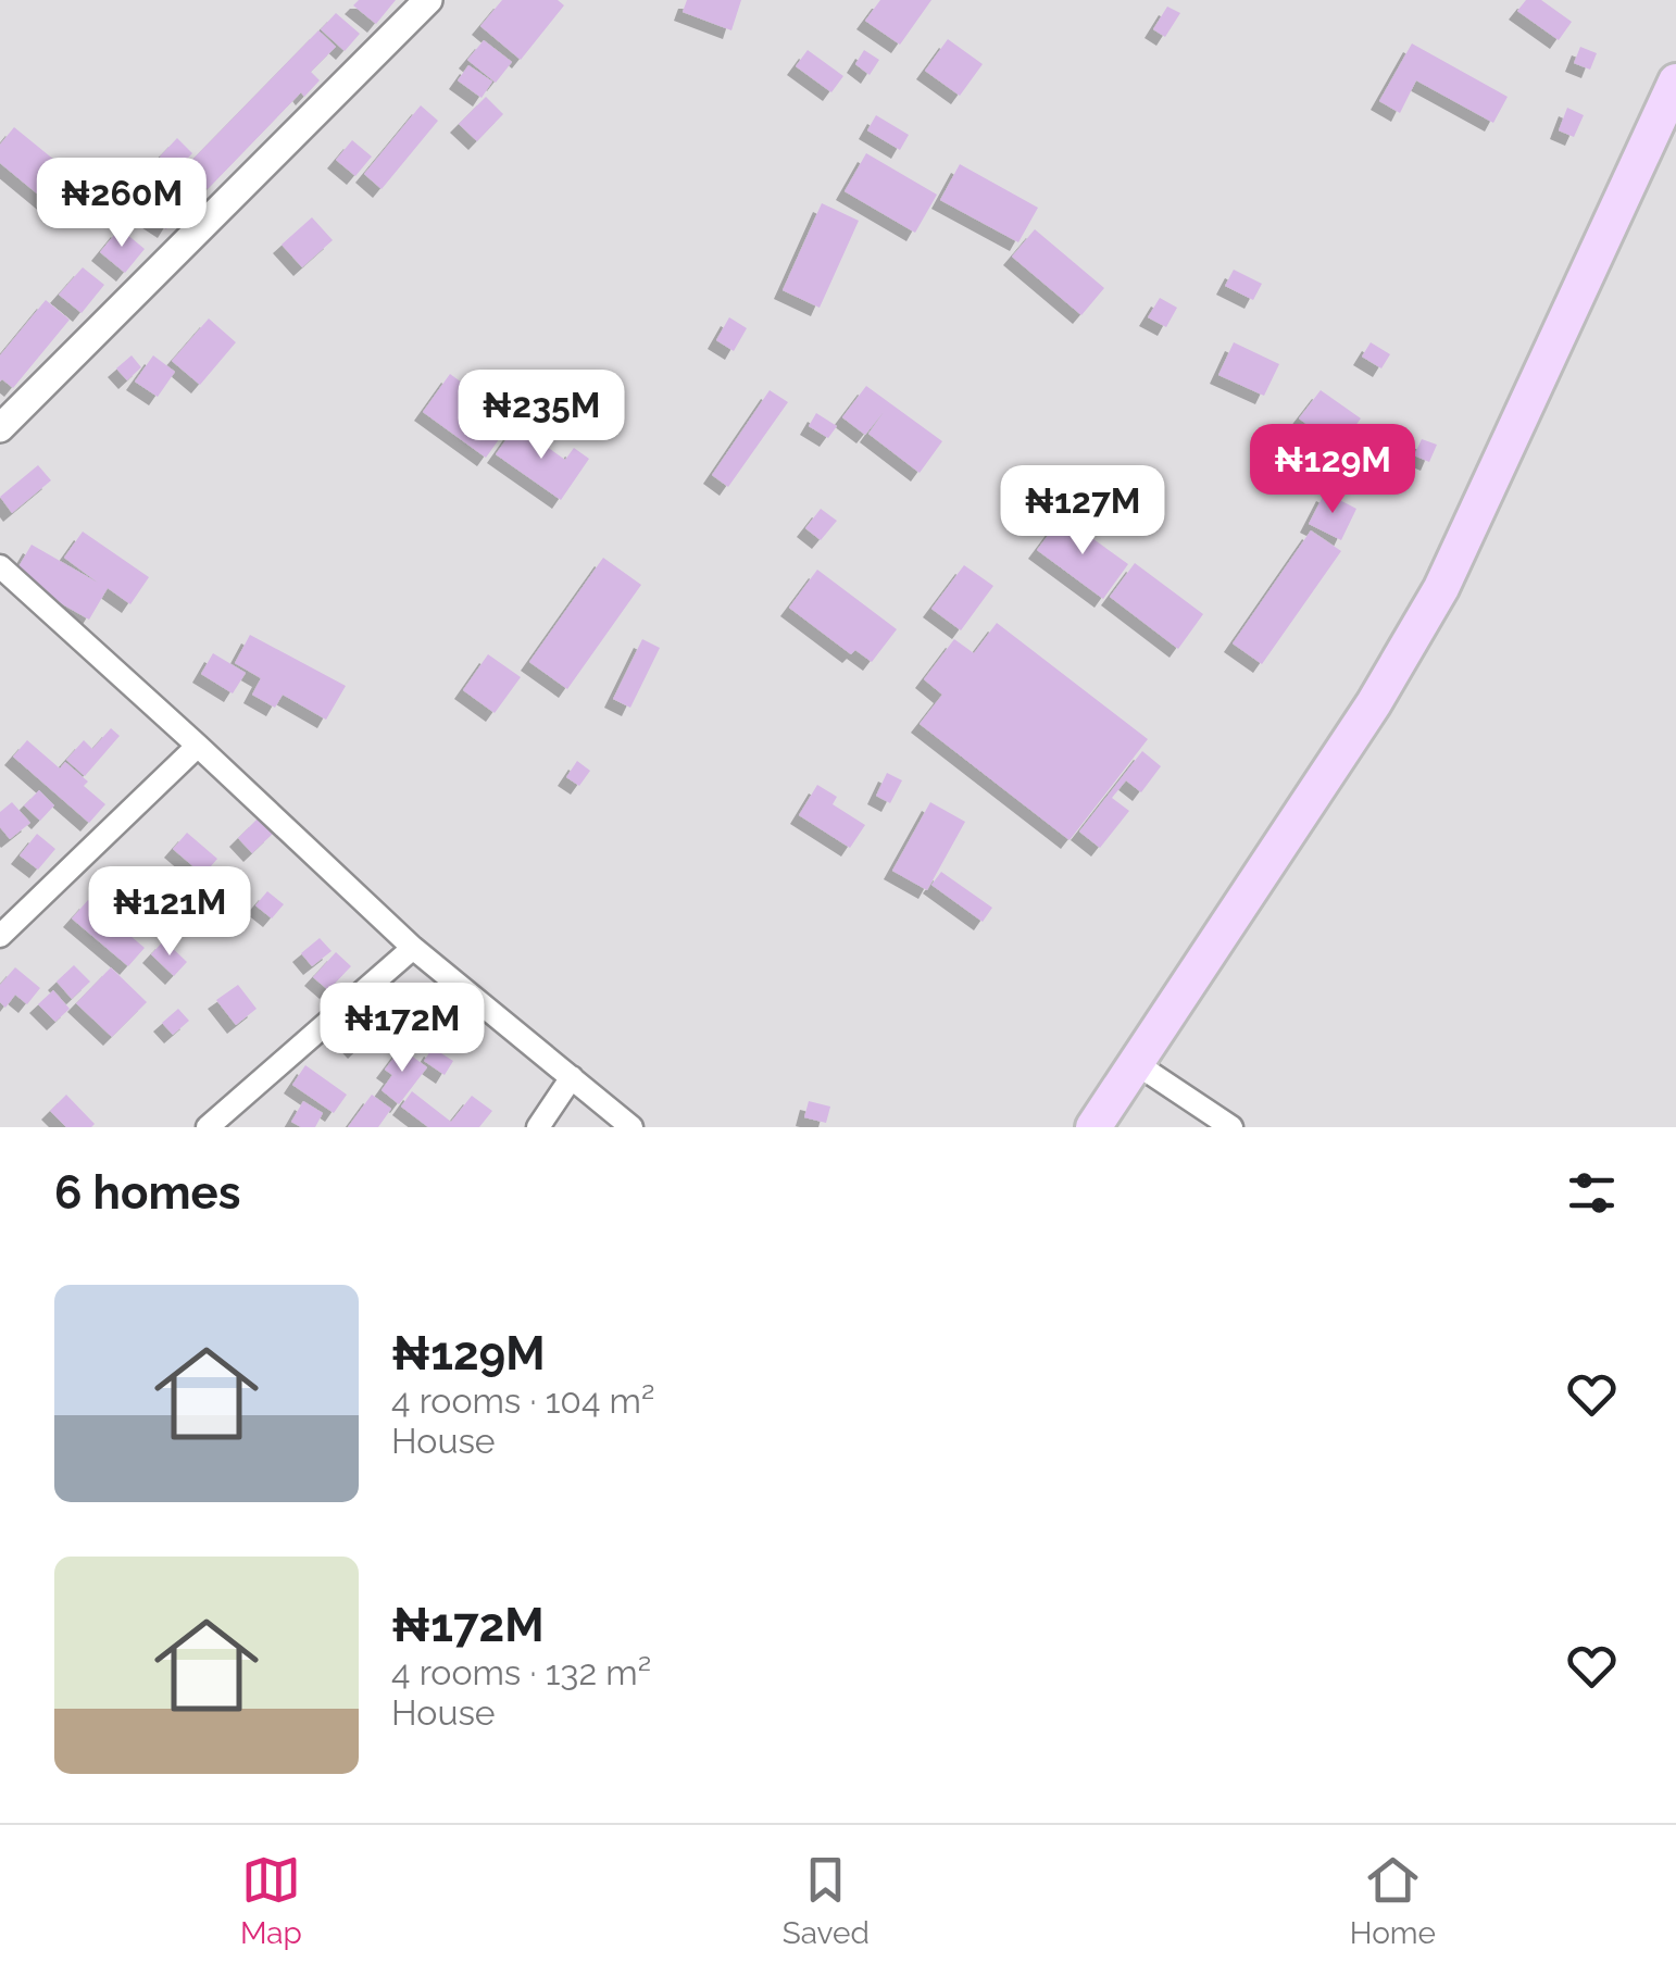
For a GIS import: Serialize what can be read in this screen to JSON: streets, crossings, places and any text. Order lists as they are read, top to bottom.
{
  "page": {
    "price": [
      "₦260M",
      "₦235M",
      "₦129M",
      "₦127M",
      "₦121M",
      "₦172M"
    ],
    "heading": "6 homes",
    "list": [
      {
        "name": "₦129M",
        "note": "4 rooms · 104 m² · House"
      },
      {
        "name": "₦172M",
        "note": "4 rooms · 132 m² · House"
      }
    ],
    "tabs": ["Map", "Saved", "Home"]
  }
}
